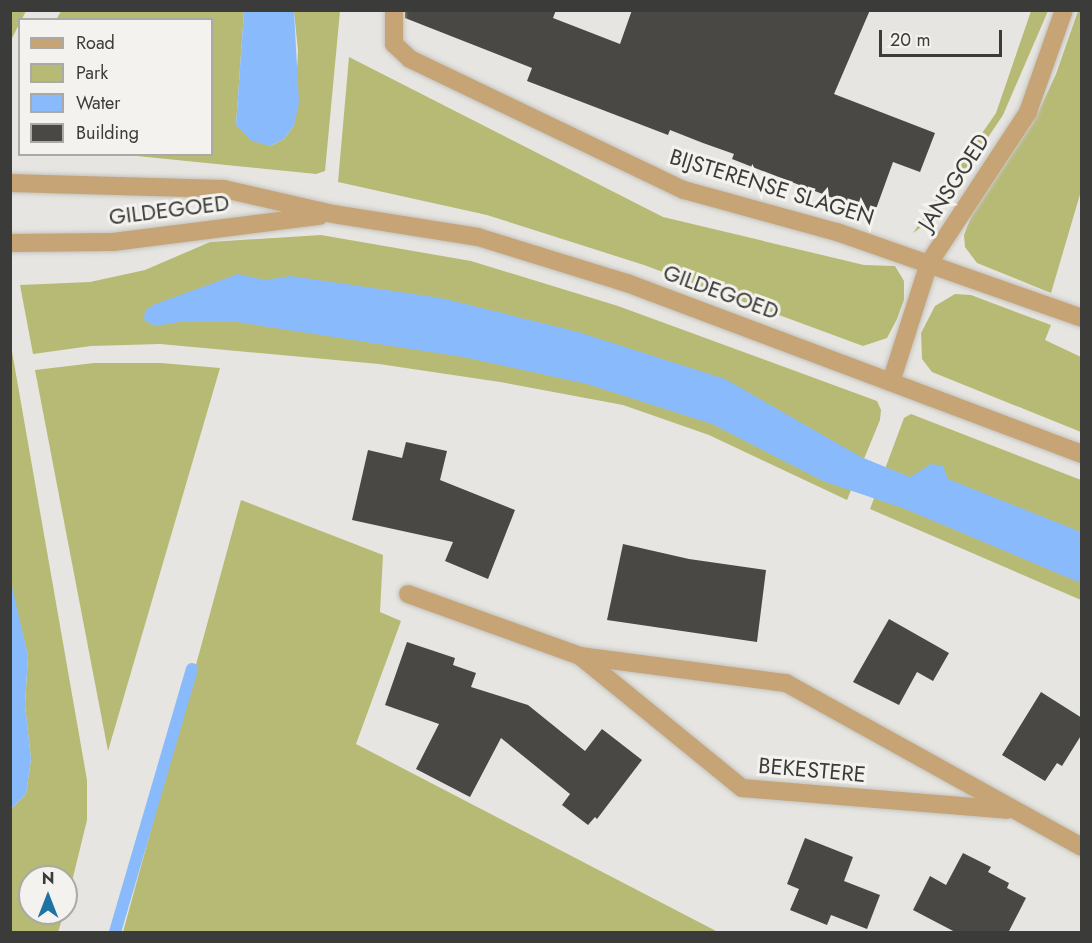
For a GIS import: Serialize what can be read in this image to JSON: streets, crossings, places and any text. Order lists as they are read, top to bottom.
{
  "streets": {
    "street": [
      "JANSGOED",
      "BIJSTERENSE SLAGEN",
      "GILDEGOED",
      "BEKESTERE"
    ]
  },
  "crossings": [
    ["JANSGOED", "BIJSTERENSE SLAGEN"],
    ["JANSGOED", "GILDEGOED"]
  ],
  "legend": [
    "Road",
    "Park",
    "Water",
    "Building"
  ],
  "scale_bar": "20 m",
  "north": "top"
}
